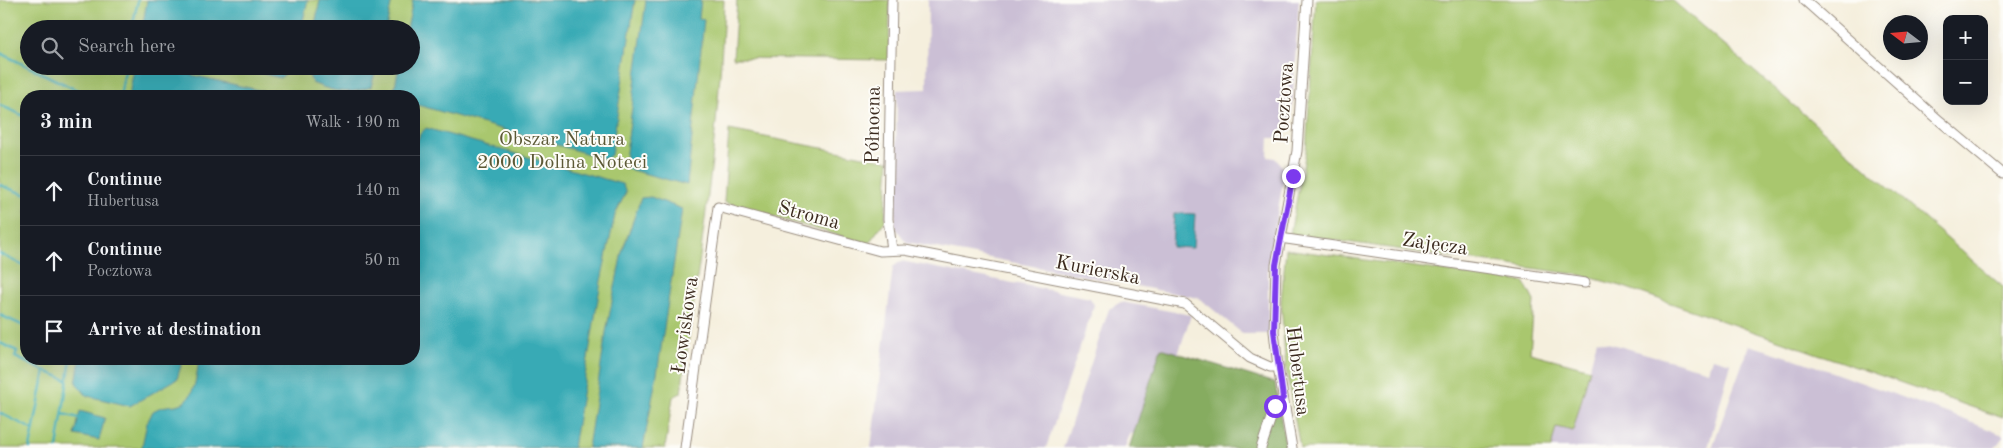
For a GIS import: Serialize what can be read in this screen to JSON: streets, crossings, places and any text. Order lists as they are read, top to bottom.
{
  "streets": {
    "street": [
      "Pocztowa",
      "Północna",
      "Stroma",
      "Zajęcza",
      "Kurierska",
      "Łowiskowa",
      "Hubertusa"
    ]
  },
  "crossings": [
    ["Pocztowa", "Zajęcza"],
    ["Pocztowa", "Hubertusa"],
    ["Północna", "Stroma"],
    ["Północna", "Kurierska"],
    ["Stroma", "Kurierska"],
    ["Stroma", "Łowiskowa"],
    ["Zajęcza", "Hubertusa"],
    ["Kurierska", "Hubertusa"]
  ],
  "parks": ["Obszar Natura 2000 Dolina Noteci"],
  "north": "left",
  "page": {
    "map_buttons": ["+", "−"],
    "search": "Search here",
    "heading": ["3 min", "Walk · 190 m"],
    "list": [
      ["Continue", "Hubertusa", "140 m"],
      ["Continue", "Pocztowa", "50 m"],
      "Arrive at destination"
    ]
  }
}
